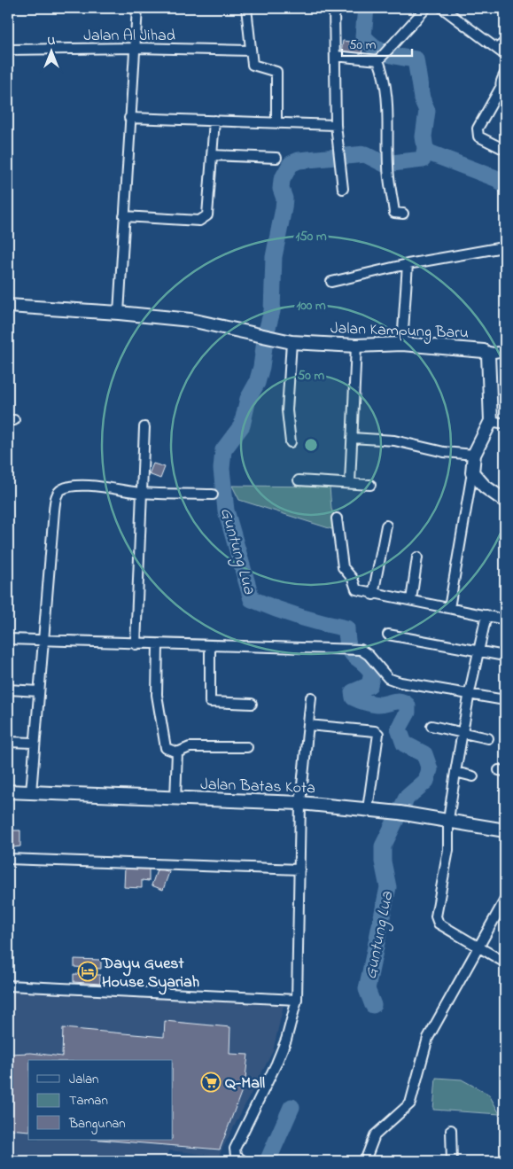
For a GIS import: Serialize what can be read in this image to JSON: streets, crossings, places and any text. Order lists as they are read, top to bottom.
{
  "streets": {
    "street": ["Jalan Al Jihad", "Jalan Kampung Baru", "Jalan Batas Kota"]
  },
  "water": ["Guntung Lua"],
  "places": {
    "hotel": ["Dayu Guest House Syariah"],
    "supermarket": ["Q-Mall"]
  },
  "legend": ["Jalan", "Taman", "Bangunan"],
  "scale_bar": "50 m",
  "north": "top",
  "rings": ["150 m", "100 m", "50 m"]
}
